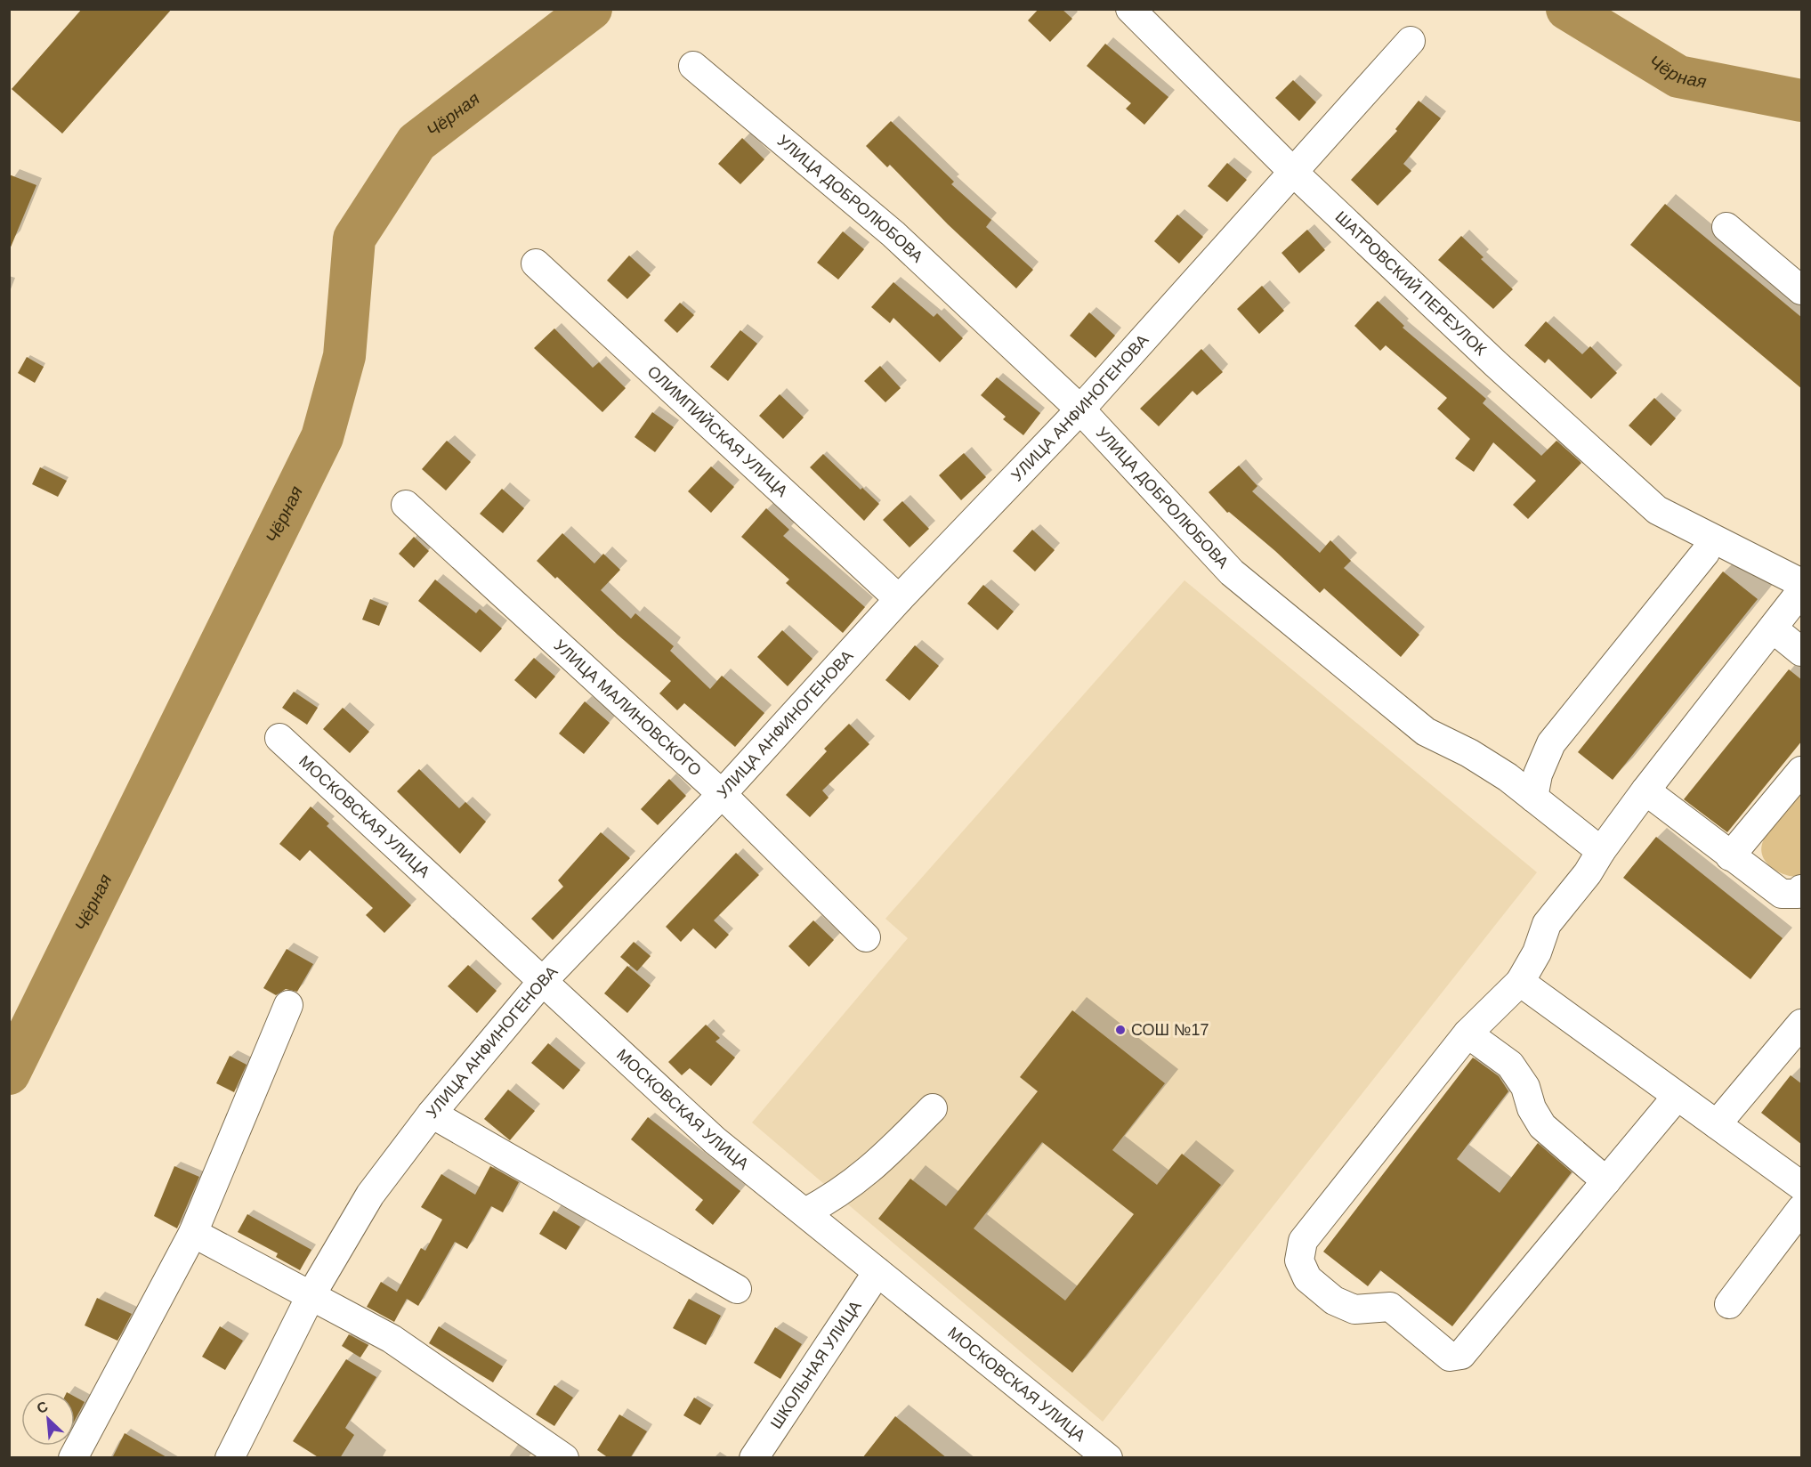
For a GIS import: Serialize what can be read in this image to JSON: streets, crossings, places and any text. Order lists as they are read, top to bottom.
{
  "streets": {
    "street": [
      "УЛИЦА ДОБРОЛЮБОВА",
      "ШАТРОВСКИЙ ПЕРЕУЛОК",
      "УЛИЦА АНФИНОГЕНОВА",
      "ОЛИМПИЙСКАЯ УЛИЦА",
      "УЛИЦА МАЛИНОВСКОГО",
      "МОСКОВСКАЯ УЛИЦА",
      "ШКОЛЬНАЯ УЛИЦА"
    ]
  },
  "crossings": [
    ["УЛИЦА ДОБРОЛЮБОВА", "УЛИЦА АНФИНОГЕНОВА"],
    ["ШАТРОВСКИЙ ПЕРЕУЛОК", "УЛИЦА АНФИНОГЕНОВА"],
    ["УЛИЦА АНФИНОГЕНОВА", "ОЛИМПИЙСКАЯ УЛИЦА"],
    ["УЛИЦА АНФИНОГЕНОВА", "УЛИЦА МАЛИНОВСКОГО"],
    ["УЛИЦА АНФИНОГЕНОВА", "МОСКОВСКАЯ УЛИЦА"],
    ["МОСКОВСКАЯ УЛИЦА", "ШКОЛЬНАЯ УЛИЦА"]
  ],
  "water": ["Чёрная"],
  "places": ["СОШ №17"],
  "north": "top left"
}
